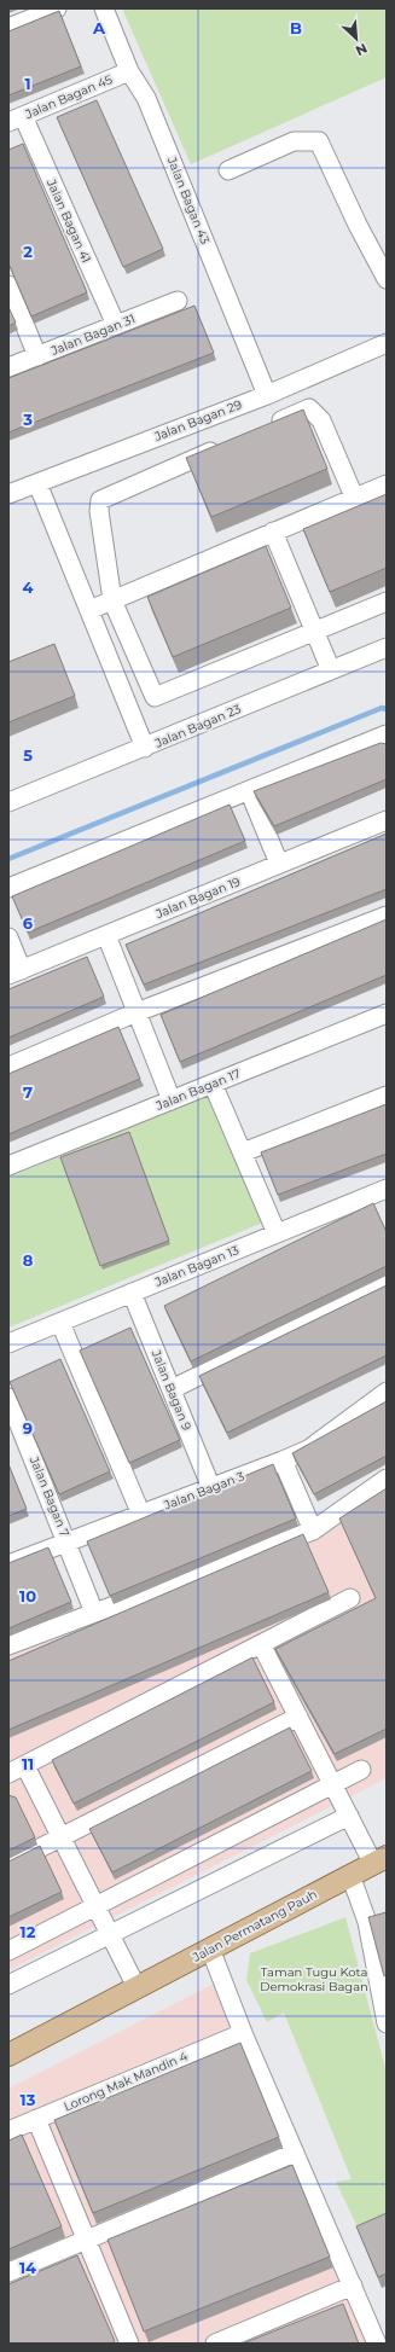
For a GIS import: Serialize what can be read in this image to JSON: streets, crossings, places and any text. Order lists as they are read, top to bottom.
{
  "streets": {
    "main road": ["Jalan Permatang Pauh"],
    "street": [
      "Jalan Bagan 45",
      "Jalan Bagan 43",
      "Jalan Bagan 41",
      "Jalan Bagan 31",
      "Jalan Bagan 29",
      "Jalan Bagan 23",
      "Jalan Bagan 19",
      "Jalan Bagan 17",
      "Jalan Bagan 13",
      "Jalan Bagan 9",
      "Jalan Bagan 3",
      "Jalan Bagan 7",
      "Lorong Mak Mandin 4"
    ]
  },
  "crossings": [
    ["Jalan Bagan 45", "Jalan Bagan 43"],
    ["Jalan Bagan 45", "Jalan Bagan 41"],
    ["Jalan Bagan 43", "Jalan Bagan 29"],
    ["Jalan Bagan 41", "Jalan Bagan 31"],
    ["Jalan Bagan 13", "Jalan Bagan 9"],
    ["Jalan Bagan 9", "Jalan Bagan 3"],
    ["Jalan Bagan 3", "Jalan Bagan 7"]
  ],
  "parks": ["Taman Tugu Kota Demokrasi Bagan"],
  "north": "bottom right",
  "grid": {
    "columns": ["A", "B"],
    "rows": [
      "1",
      "2",
      "3",
      "4",
      "5",
      "6",
      "7",
      "8",
      "9",
      "10",
      "11",
      "12",
      "13",
      "14"
    ]
  }
}
